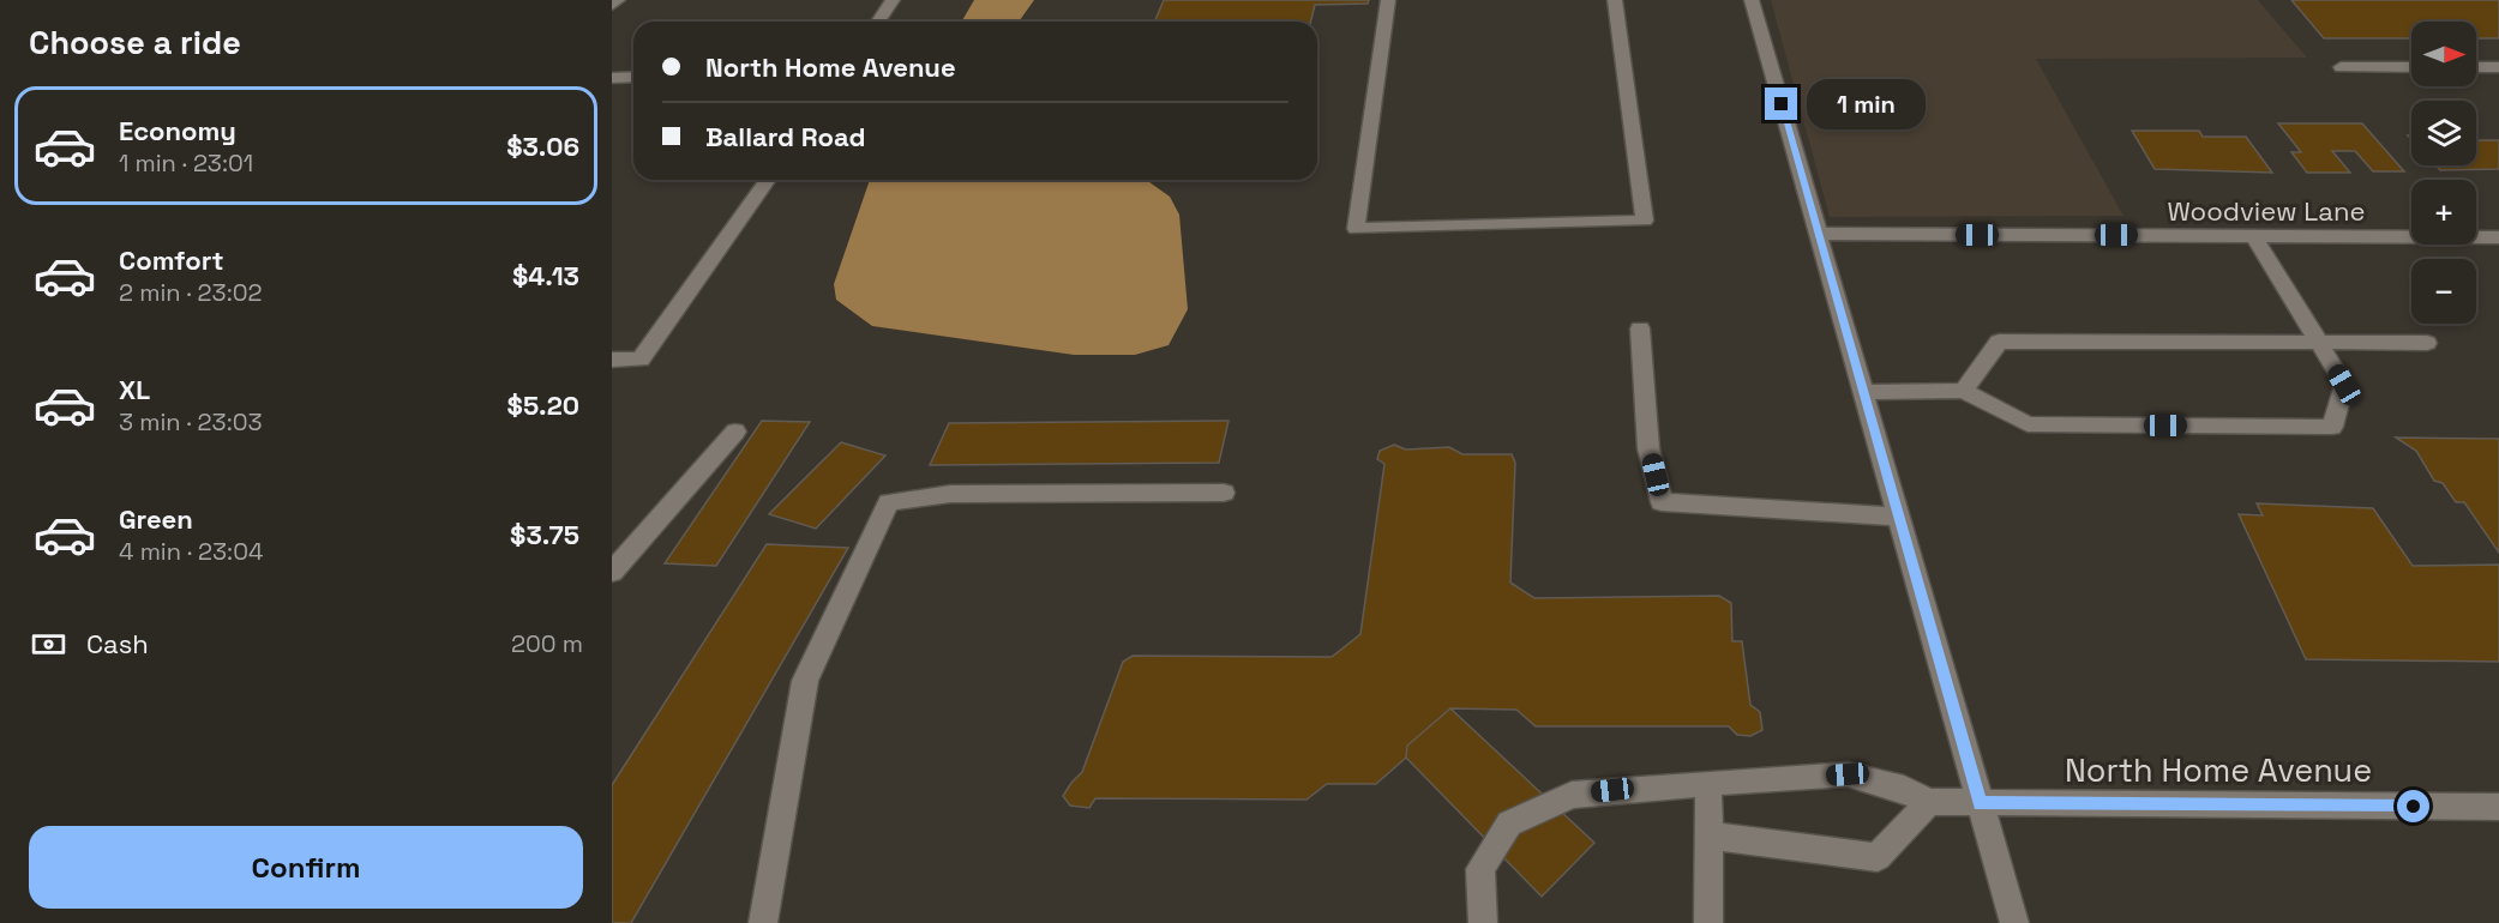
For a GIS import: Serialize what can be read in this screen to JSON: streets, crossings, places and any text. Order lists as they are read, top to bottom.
{
  "streets": {
    "street": ["Woodview Lane", "North Home Avenue"]
  },
  "north": "right",
  "page": {
    "heading": "Choose a ride",
    "map_buttons": ["+", "−"],
    "banner": ["North Home Avenue", "Ballard Road"],
    "bubble": "1 min",
    "list": [
      {
        "name": "Economy",
        "note": "1 min · 23:01",
        "value": "$3.06"
      },
      {
        "name": "Comfort",
        "note": "2 min · 23:02",
        "value": "$4.13"
      },
      {
        "name": "XL",
        "note": "3 min · 23:03",
        "value": "$5.20"
      },
      {
        "name": "Green",
        "note": "4 min · 23:04",
        "value": "$3.75"
      }
    ],
    "pay": ["Cash", "200 m"],
    "buttons": "Confirm"
  }
}
